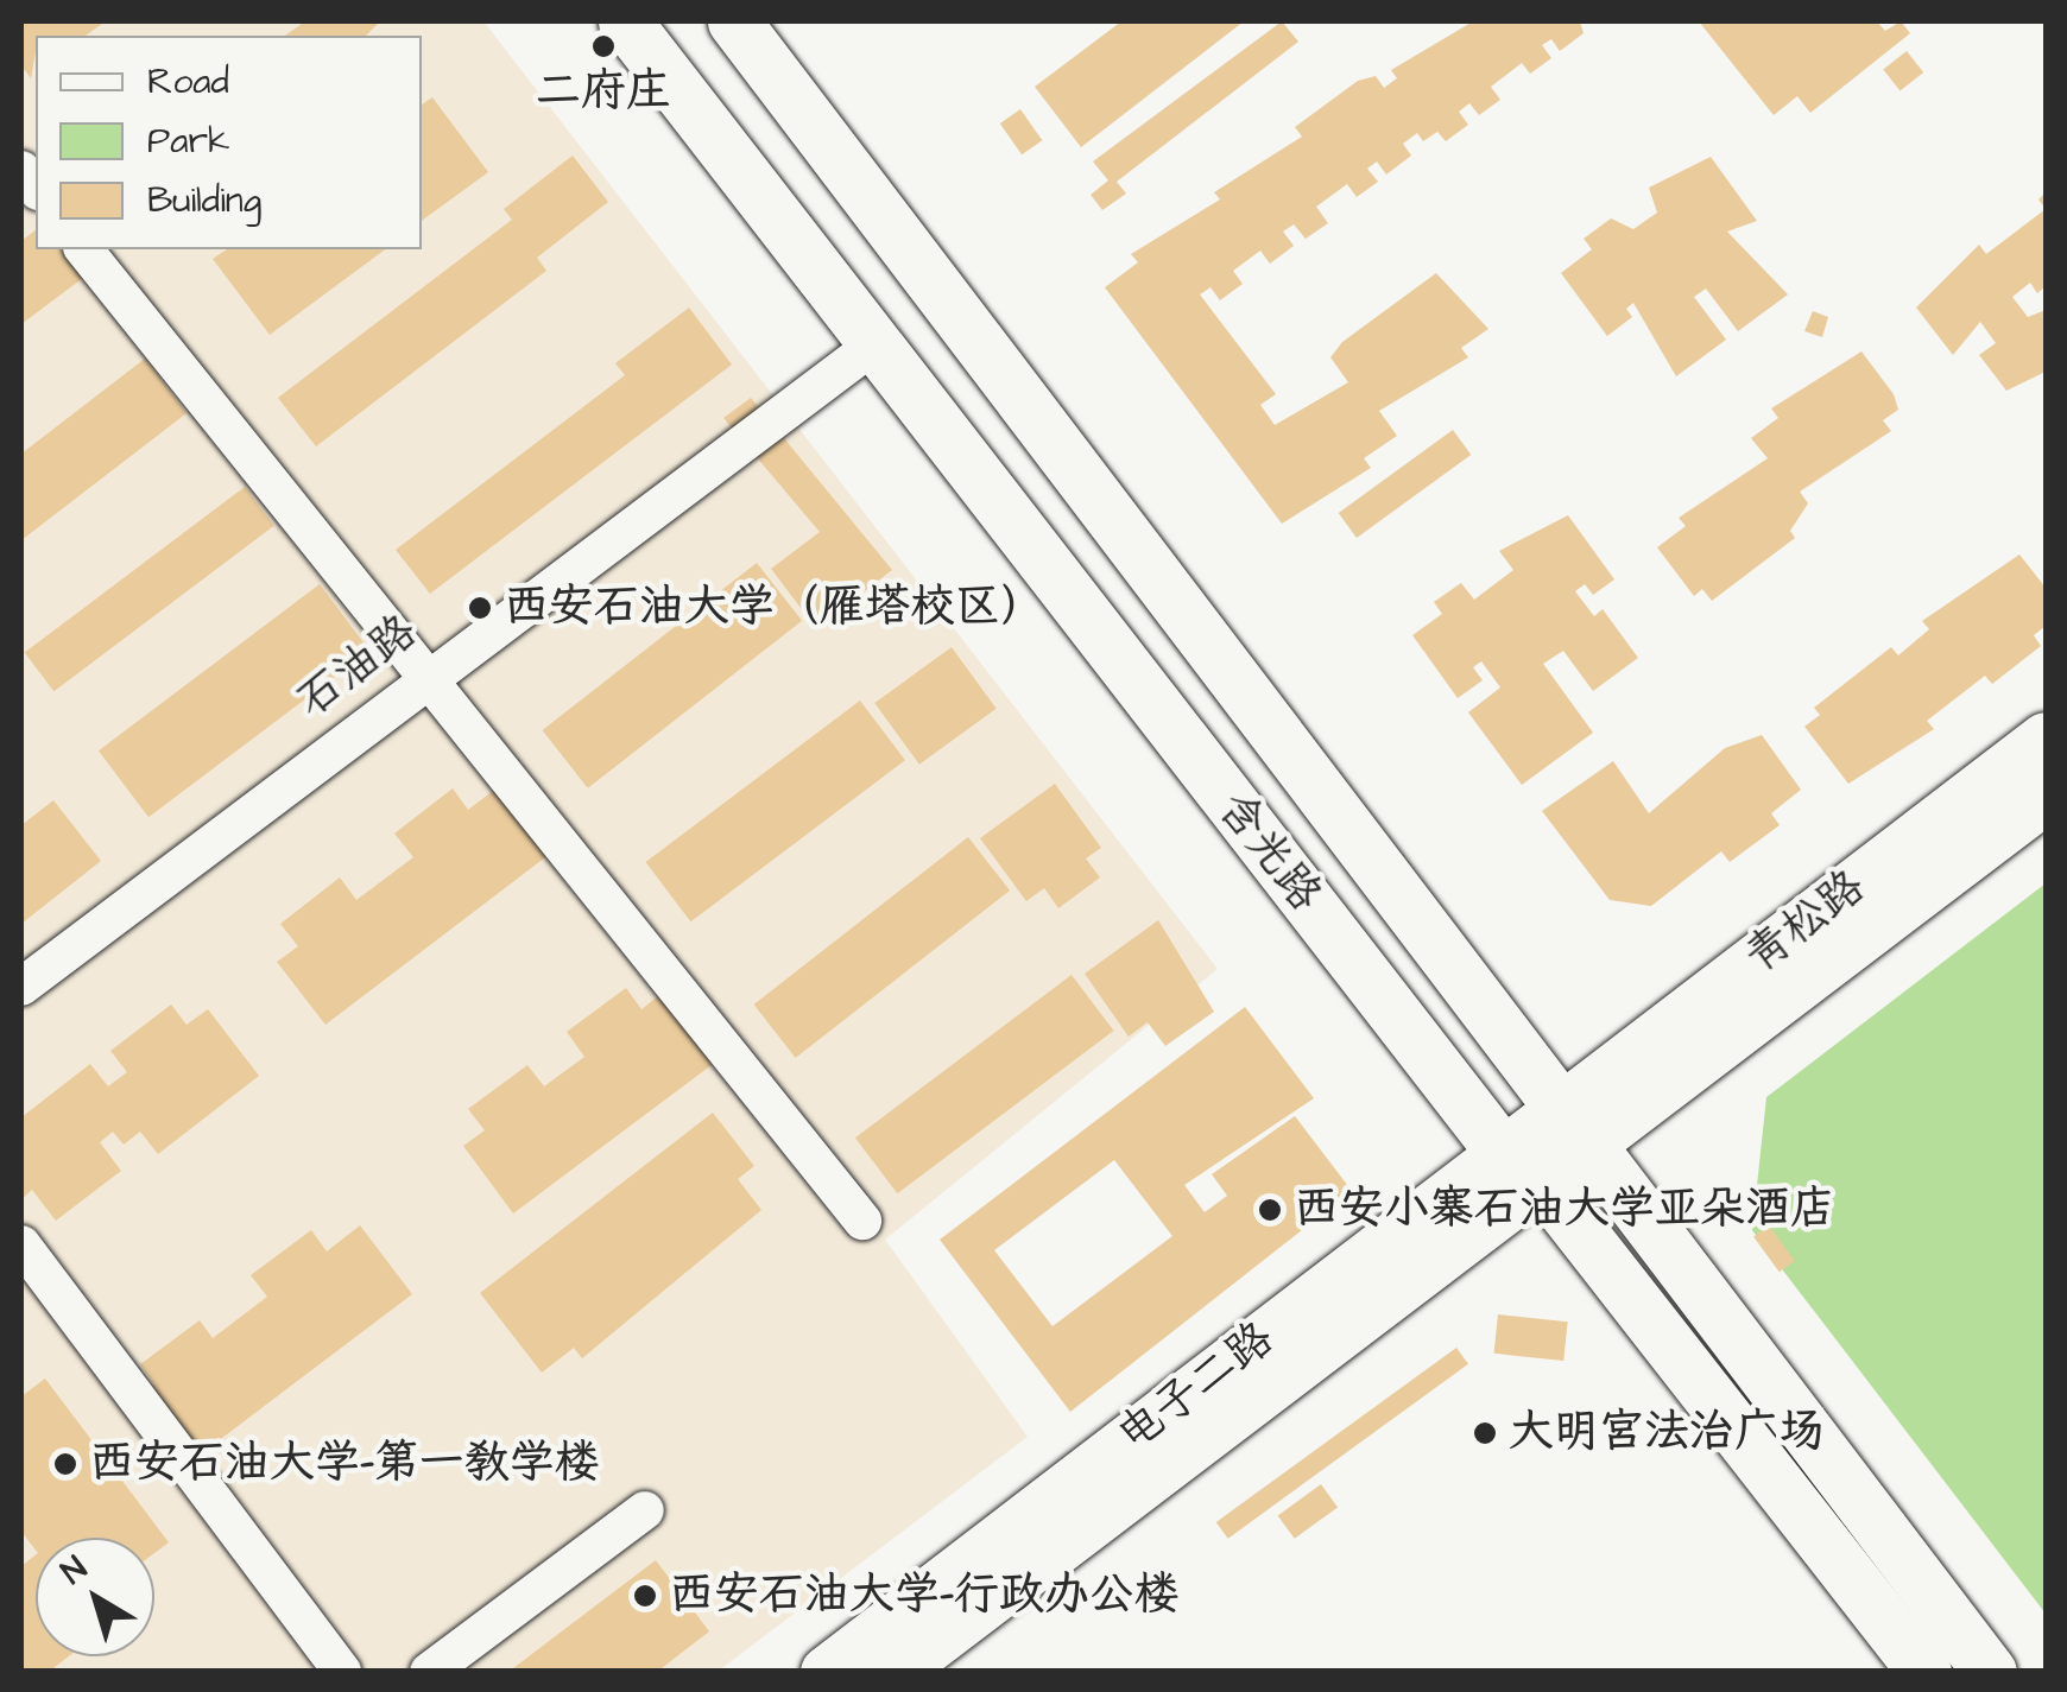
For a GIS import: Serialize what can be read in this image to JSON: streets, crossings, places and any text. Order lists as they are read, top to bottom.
{
  "streets": {
    "main road": ["含光路", "青松路", "电子二路"],
    "street": ["石油路"]
  },
  "crossings": [
    ["石油路", "含光路"],
    ["含光路", "青松路"],
    ["含光路", "电子二路"],
    ["青松路", "电子二路"]
  ],
  "places": [
    "二府庄",
    "西安石油大学（雁塔校区）",
    "西安小寨石油大学亚朵酒店",
    "大明宫法治广场",
    "西安石油大学-第一教学楼",
    "西安石油大学-行政办公楼"
  ],
  "legend": ["Road", "Park", "Building"],
  "north": "top left"
}
